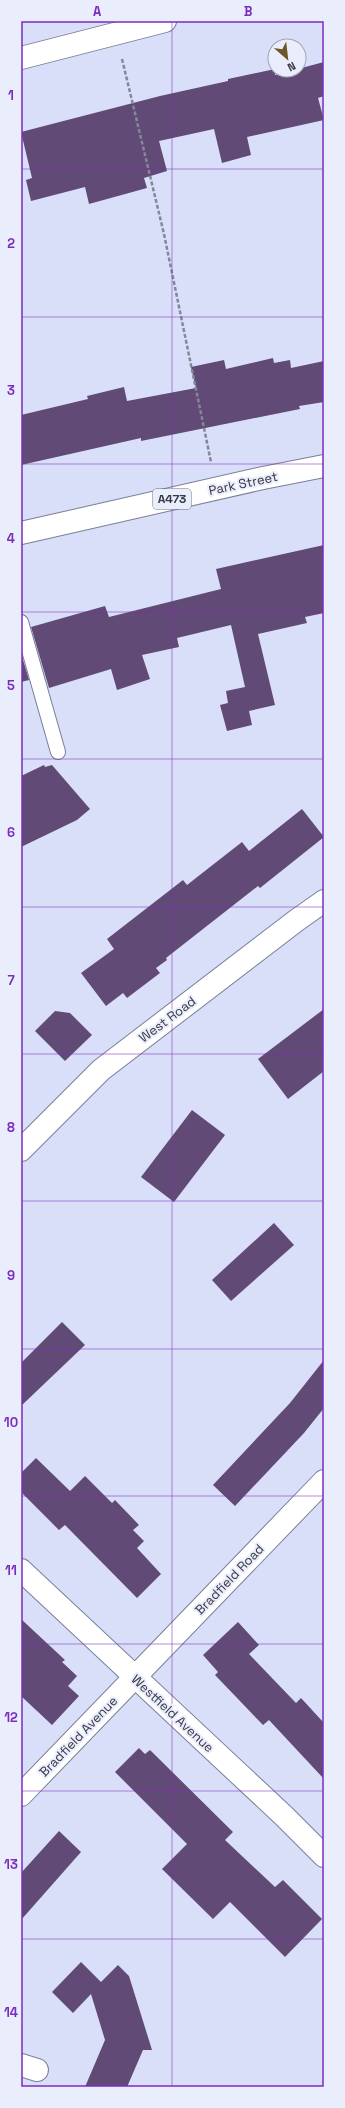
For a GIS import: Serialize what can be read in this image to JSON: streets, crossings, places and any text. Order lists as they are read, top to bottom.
{
  "streets": {
    "street": [
      "Park Street",
      "A473",
      "West Road",
      "Bradfield Road",
      "Westfield Avenue",
      "Bradfield Avenue"
    ]
  },
  "crossings": [
    ["Bradfield Road", "Westfield Avenue"],
    ["Bradfield Road", "Bradfield Avenue"],
    ["Westfield Avenue", "Bradfield Avenue"]
  ],
  "north": "bottom right",
  "grid": {
    "columns": ["A", "B"],
    "rows": [
      "1",
      "2",
      "3",
      "4",
      "5",
      "6",
      "7",
      "8",
      "9",
      "10",
      "11",
      "12",
      "13",
      "14"
    ]
  }
}
